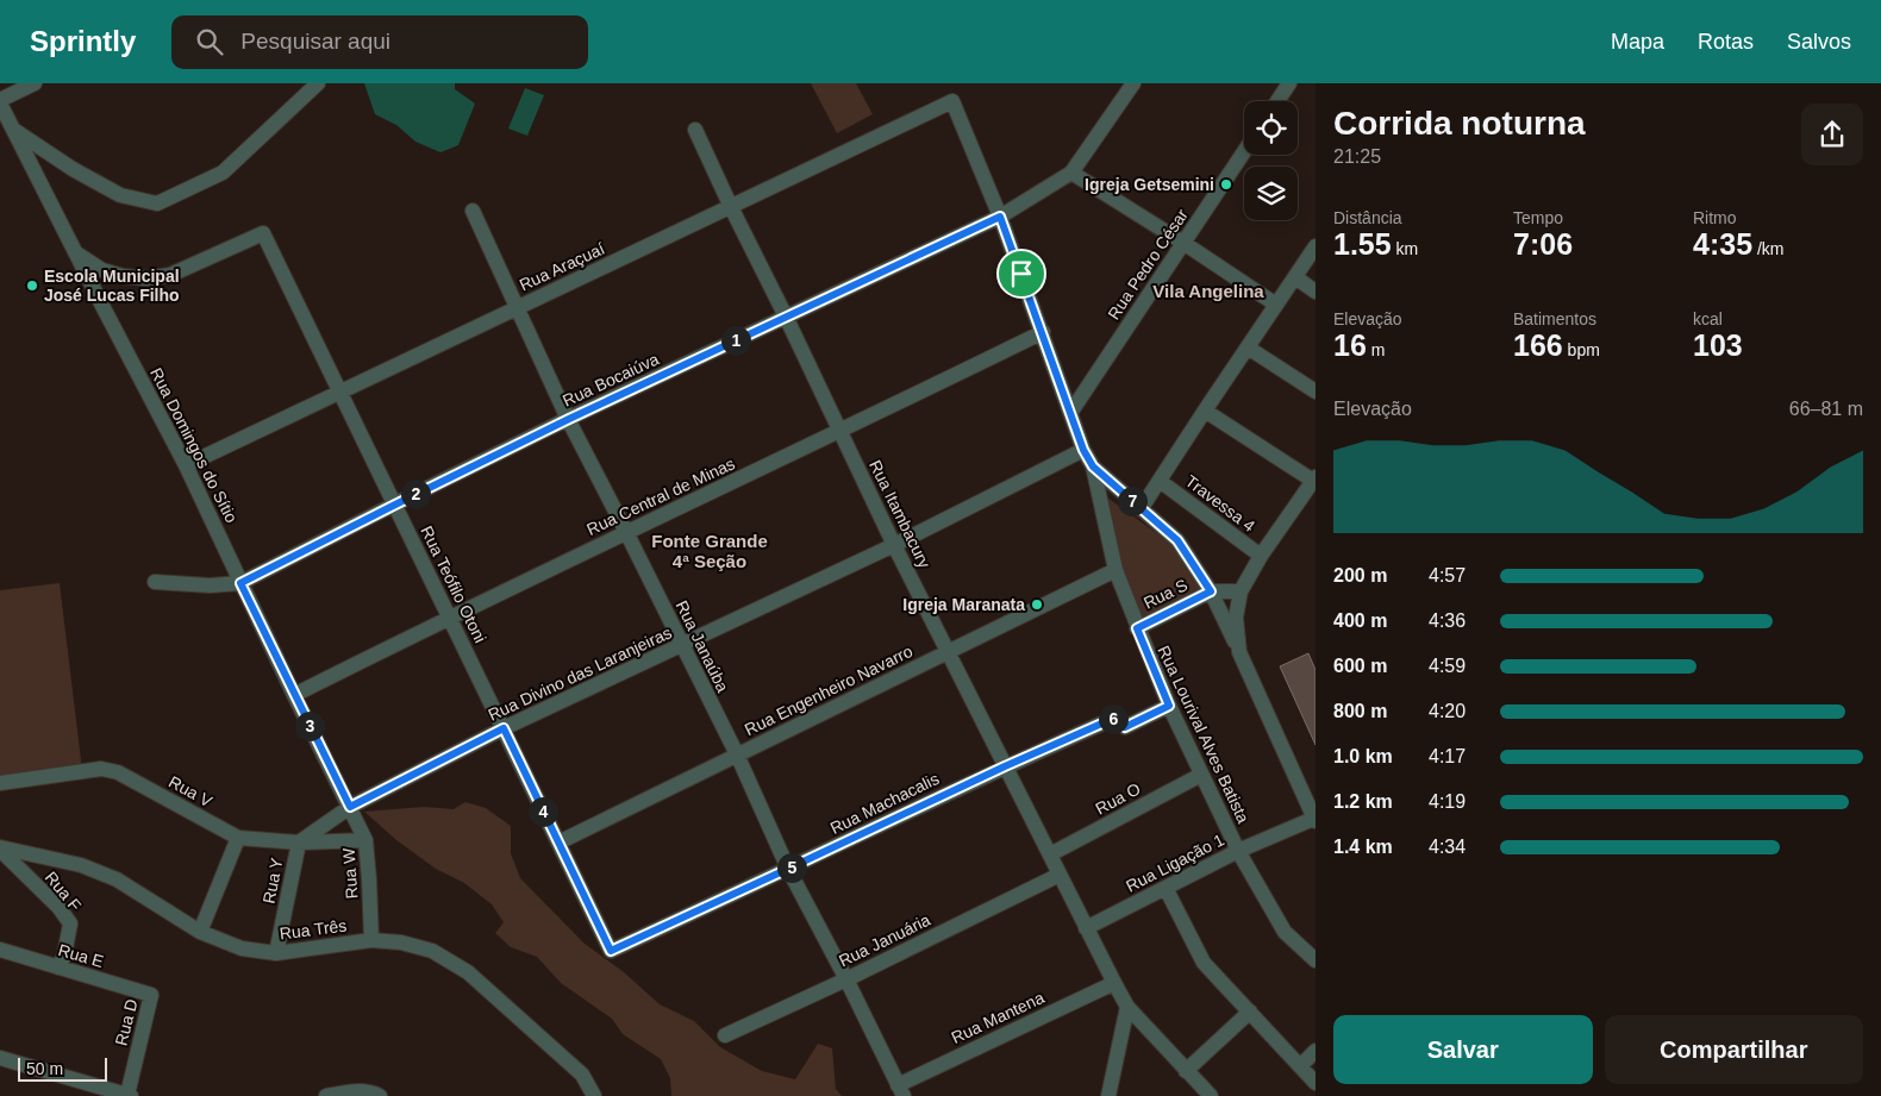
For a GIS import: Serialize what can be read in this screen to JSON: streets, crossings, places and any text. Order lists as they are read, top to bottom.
{
  "streets": {
    "street": [
      "Rua Pedro César",
      "Rua Araçuaí",
      "Rua Bocaiúva",
      "Rua Domingos do Sítio",
      "Rua Central de Minas",
      "Travessa 4",
      "Rua Itambacury",
      "Rua Teófilo Otoni",
      "Rua S",
      "Rua Janaúba",
      "Rua Divino das Laranjeiras",
      "Rua Engenheiro Navarro",
      "Rua Lourival Alves Batista",
      "Rua V",
      "Rua O",
      "Rua Machacalis",
      "Rua Ligação 1",
      "Rua W",
      "Rua Y",
      "Rua F",
      "Rua Três",
      "Rua Januária",
      "Rua E",
      "Rua Mantena",
      "Rua D"
    ]
  },
  "crossings": [
    ["Rua Pedro César", "Rua Lourival Alves Batista"],
    ["Rua Araçuaí", "Rua Domingos do Sítio"],
    ["Rua Araçuaí", "Rua Itambacury"],
    ["Rua Araçuaí", "Rua Teófilo Otoni"],
    ["Rua Araçuaí", "Rua Janaúba"],
    ["Rua Araçuaí", "Rua Lourival Alves Batista"],
    ["Rua Bocaiúva", "Rua Domingos do Sítio"],
    ["Rua Bocaiúva", "Rua Itambacury"],
    ["Rua Bocaiúva", "Rua Teófilo Otoni"],
    ["Rua Bocaiúva", "Rua Janaúba"],
    ["Rua Bocaiúva", "Rua Lourival Alves Batista"],
    ["Rua Domingos do Sítio", "Rua Central de Minas"],
    ["Rua Domingos do Sítio", "Rua Teófilo Otoni"],
    ["Rua Domingos do Sítio", "Rua Divino das Laranjeiras"],
    ["Rua Domingos do Sítio", "Rua W"],
    ["Rua Domingos do Sítio", "Rua Y"],
    ["Rua Central de Minas", "Rua Itambacury"],
    ["Rua Central de Minas", "Rua Teófilo Otoni"],
    ["Rua Central de Minas", "Rua Janaúba"],
    ["Rua Central de Minas", "Rua Lourival Alves Batista"],
    ["Rua Itambacury", "Rua Divino das Laranjeiras"],
    ["Rua Itambacury", "Rua Engenheiro Navarro"],
    ["Rua Itambacury", "Rua O"],
    ["Rua Itambacury", "Rua Machacalis"],
    ["Rua Itambacury", "Rua Ligação 1"],
    ["Rua Itambacury", "Rua Januária"],
    ["Rua Itambacury", "Rua Mantena"],
    ["Rua Teófilo Otoni", "Rua Divino das Laranjeiras"],
    ["Rua Teófilo Otoni", "Rua Engenheiro Navarro"],
    ["Rua Teófilo Otoni", "Rua Machacalis"],
    ["Rua S", "Rua Lourival Alves Batista"],
    ["Rua Janaúba", "Rua Divino das Laranjeiras"],
    ["Rua Janaúba", "Rua Engenheiro Navarro"],
    ["Rua Janaúba", "Rua Machacalis"],
    ["Rua Janaúba", "Rua Januária"],
    ["Rua Janaúba", "Rua Mantena"],
    ["Rua Divino das Laranjeiras", "Rua Lourival Alves Batista"],
    ["Rua Divino das Laranjeiras", "Rua W"],
    ["Rua Divino das Laranjeiras", "Rua Y"],
    ["Rua Engenheiro Navarro", "Rua Lourival Alves Batista"],
    ["Rua Lourival Alves Batista", "Rua O"],
    ["Rua Lourival Alves Batista", "Rua Machacalis"],
    ["Rua Lourival Alves Batista", "Rua Ligação 1"],
    ["Rua V", "Rua W"],
    ["Rua V", "Rua Y"],
    ["Rua W", "Rua Y"],
    ["Rua W", "Rua Três"],
    ["Rua Y", "Rua Três"],
    ["Rua F", "Rua Três"],
    ["Rua F", "Rua E"],
    ["Rua E", "Rua D"]
  ],
  "districts": ["Vila Angelina", "Fonte Grande 4ª Seção"],
  "places": ["Igreja Getsemini", "Escola Municipal José Lucas Filho", "Igreja Maranata"],
  "scale_bar": "50 m",
  "page": {
    "header": "Sprintly",
    "search": "Pesquisar aqui",
    "nav": ["Mapa", "Rotas", "Salvos"],
    "heading": ["Corrida noturna", "21:25"],
    "stats": [
      ["Distância", "1.55 km"],
      ["Tempo", "7:06"],
      ["Ritmo", "4:35 /km"],
      ["Elevação", "16 m"],
      ["Batimentos", "166 bpm"],
      ["kcal", "103"]
    ],
    "pins": [
      "1",
      "2",
      "7",
      "6",
      "3",
      "4",
      "5"
    ],
    "chart": ["Elevação", "66–81 m"],
    "list": [
      {
        "name": "200 m",
        "note": "4:57"
      },
      {
        "name": "400 m",
        "note": "4:36"
      },
      {
        "name": "600 m",
        "note": "4:59"
      },
      {
        "name": "800 m",
        "note": "4:20"
      },
      {
        "name": "1.0 km",
        "note": "4:17"
      },
      {
        "name": "1.2 km",
        "note": "4:19"
      },
      {
        "name": "1.4 km",
        "note": "4:34"
      }
    ],
    "buttons": ["Salvar", "Compartilhar"],
    "scale": "50 m"
  }
}
